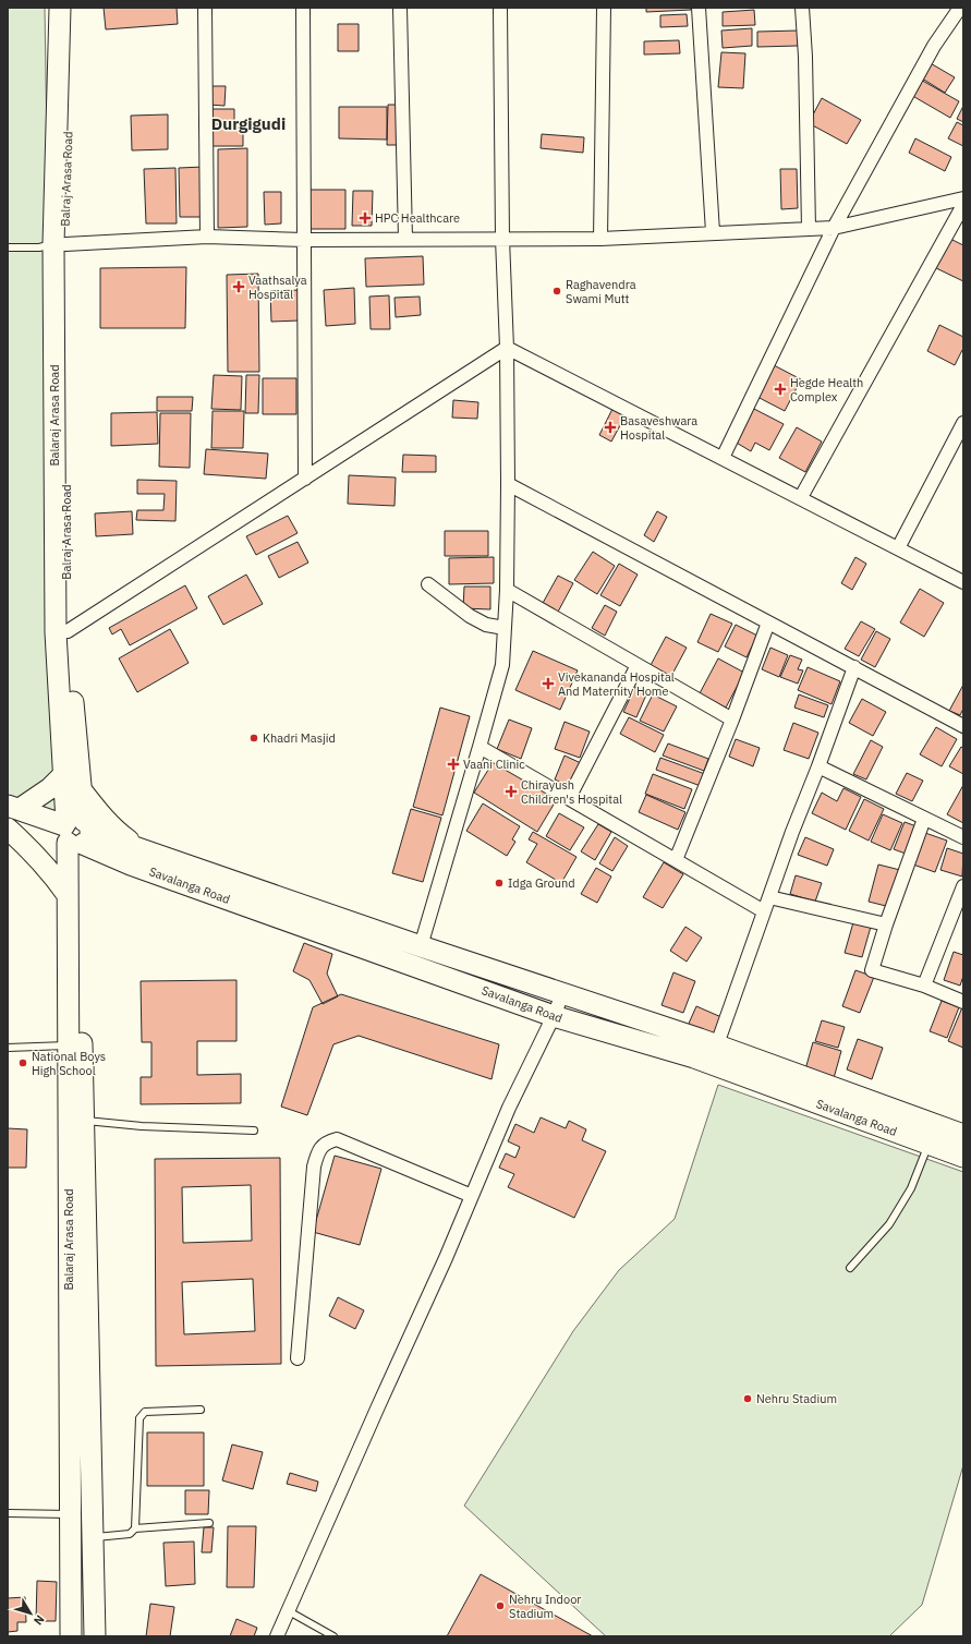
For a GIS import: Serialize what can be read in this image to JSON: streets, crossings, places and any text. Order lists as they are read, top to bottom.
{
  "streets": {
    "main road": ["Balraj Arasa Road", "Balaraj Arasa Road", "Savalanga Road"]
  },
  "crossings": [
    ["Balraj Arasa Road", "Balaraj Arasa Road"],
    ["Balraj Arasa Road", "Savalanga Road"],
    ["Balaraj Arasa Road", "Savalanga Road"]
  ],
  "districts": ["Durgigudi"],
  "places": {
    "health": [
      "HPC Healthcare",
      "Vaathsalya Hospital",
      "Hegde Health Complex",
      "Basaveshwara Hospital",
      "Vivekananda Hospital And Maternity Home",
      "Vaani Clinic",
      "Chirayush Children's Hospital"
    ],
    "other": [
      "Raghavendra Swami Mutt",
      "Khadri Masjid",
      "Idga Ground",
      "National Boys High School",
      "Nehru Stadium",
      "Nehru Indoor Stadium"
    ]
  },
  "north": "bottom right"
}
